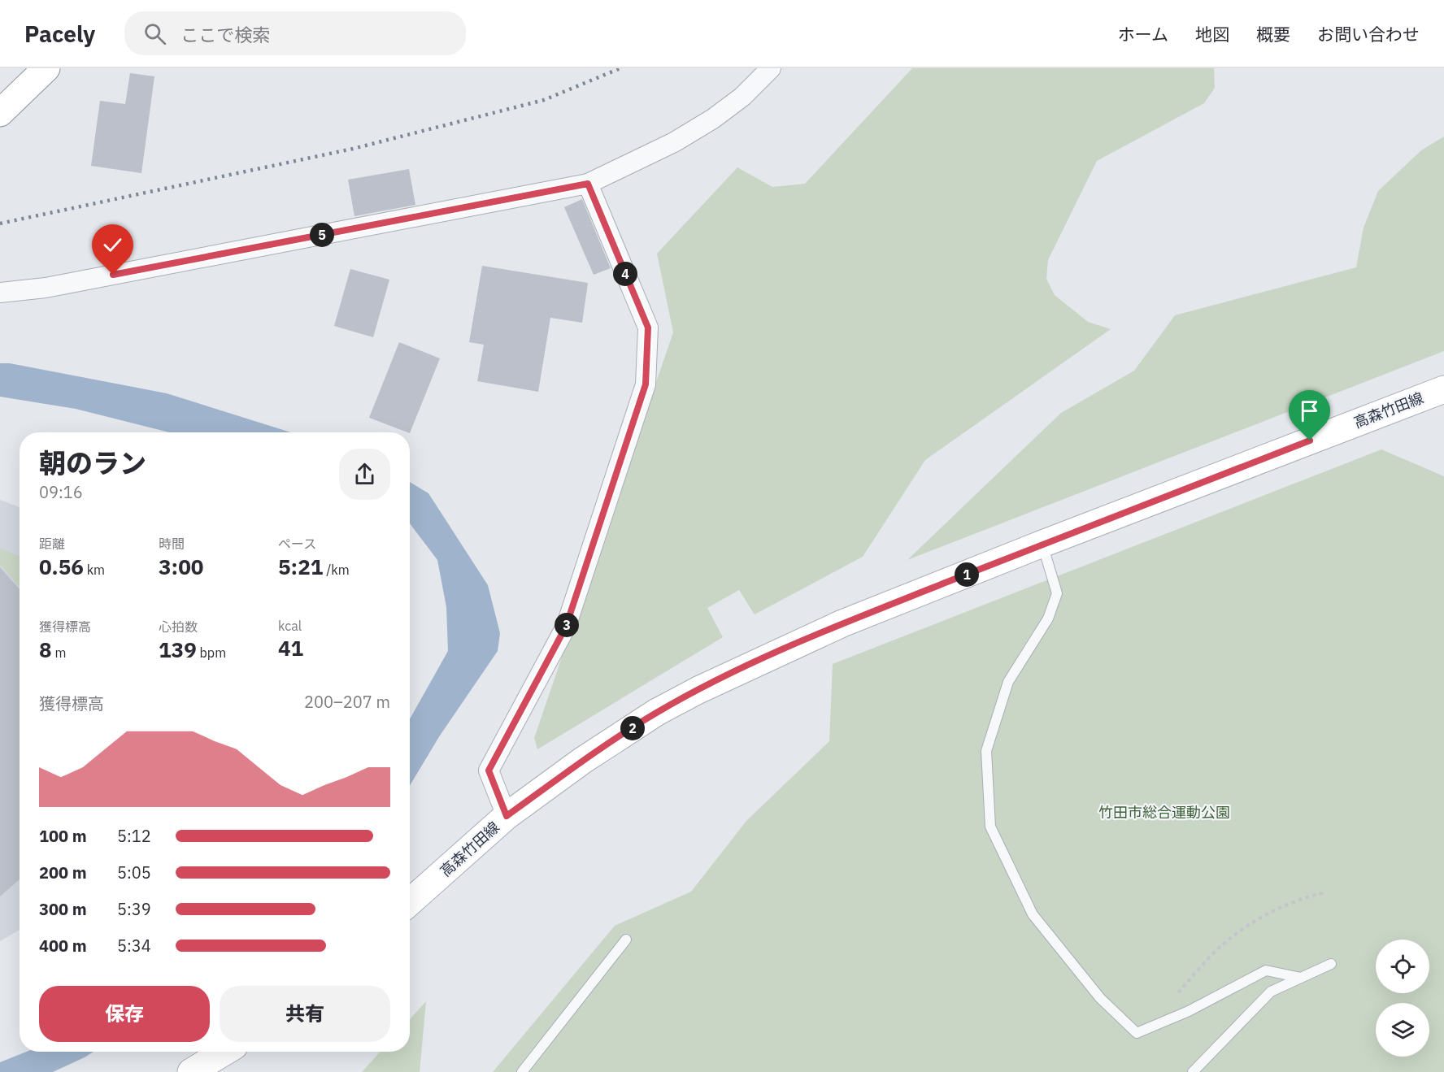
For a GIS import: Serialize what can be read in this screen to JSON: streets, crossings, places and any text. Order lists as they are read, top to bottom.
{
  "streets": {
    "main road": ["高森竹田線"]
  },
  "parks": ["竹田市総合運動公園"],
  "page": {
    "header": "Pacely",
    "search": "ここで検索",
    "nav": [
      "ホーム",
      "地図",
      "概要",
      "お問い合わせ"
    ],
    "pins": [
      "5",
      "4",
      "1",
      "3",
      "2"
    ],
    "heading": ["朝のラン", "09:16"],
    "stats": [
      ["距離", "0.56 km"],
      ["時間", "3:00"],
      ["ペース", "5:21 /km"],
      ["獲得標高", "8 m"],
      ["心拍数", "139 bpm"],
      ["kcal", "41"]
    ],
    "chart": ["獲得標高", "200–207 m"],
    "list": [
      {
        "name": "100 m",
        "note": "5:12"
      },
      {
        "name": "200 m",
        "note": "5:05"
      },
      {
        "name": "300 m",
        "note": "5:39"
      },
      {
        "name": "400 m",
        "note": "5:34"
      }
    ],
    "buttons": ["保存", "共有"]
  }
}
